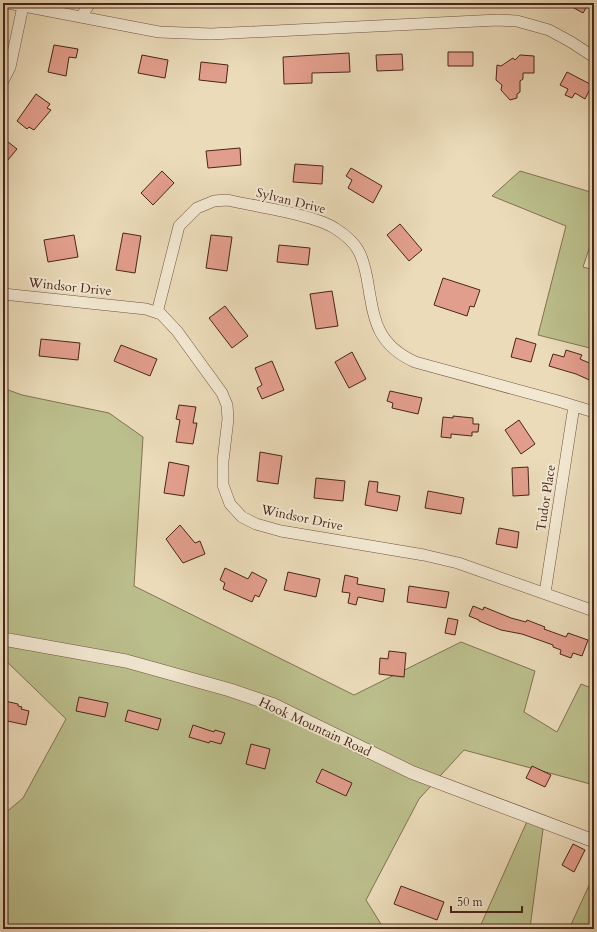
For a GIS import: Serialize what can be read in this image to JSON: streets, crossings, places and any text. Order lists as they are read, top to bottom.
{
  "streets": {
    "street": [
      "Sylvan Drive",
      "Windsor Drive",
      "Tudor Place",
      "Hook Mountain Road"
    ]
  },
  "crossings": [
    ["Sylvan Drive", "Windsor Drive"],
    ["Sylvan Drive", "Tudor Place"],
    ["Windsor Drive", "Tudor Place"]
  ],
  "scale_bar": "50 m"
}
